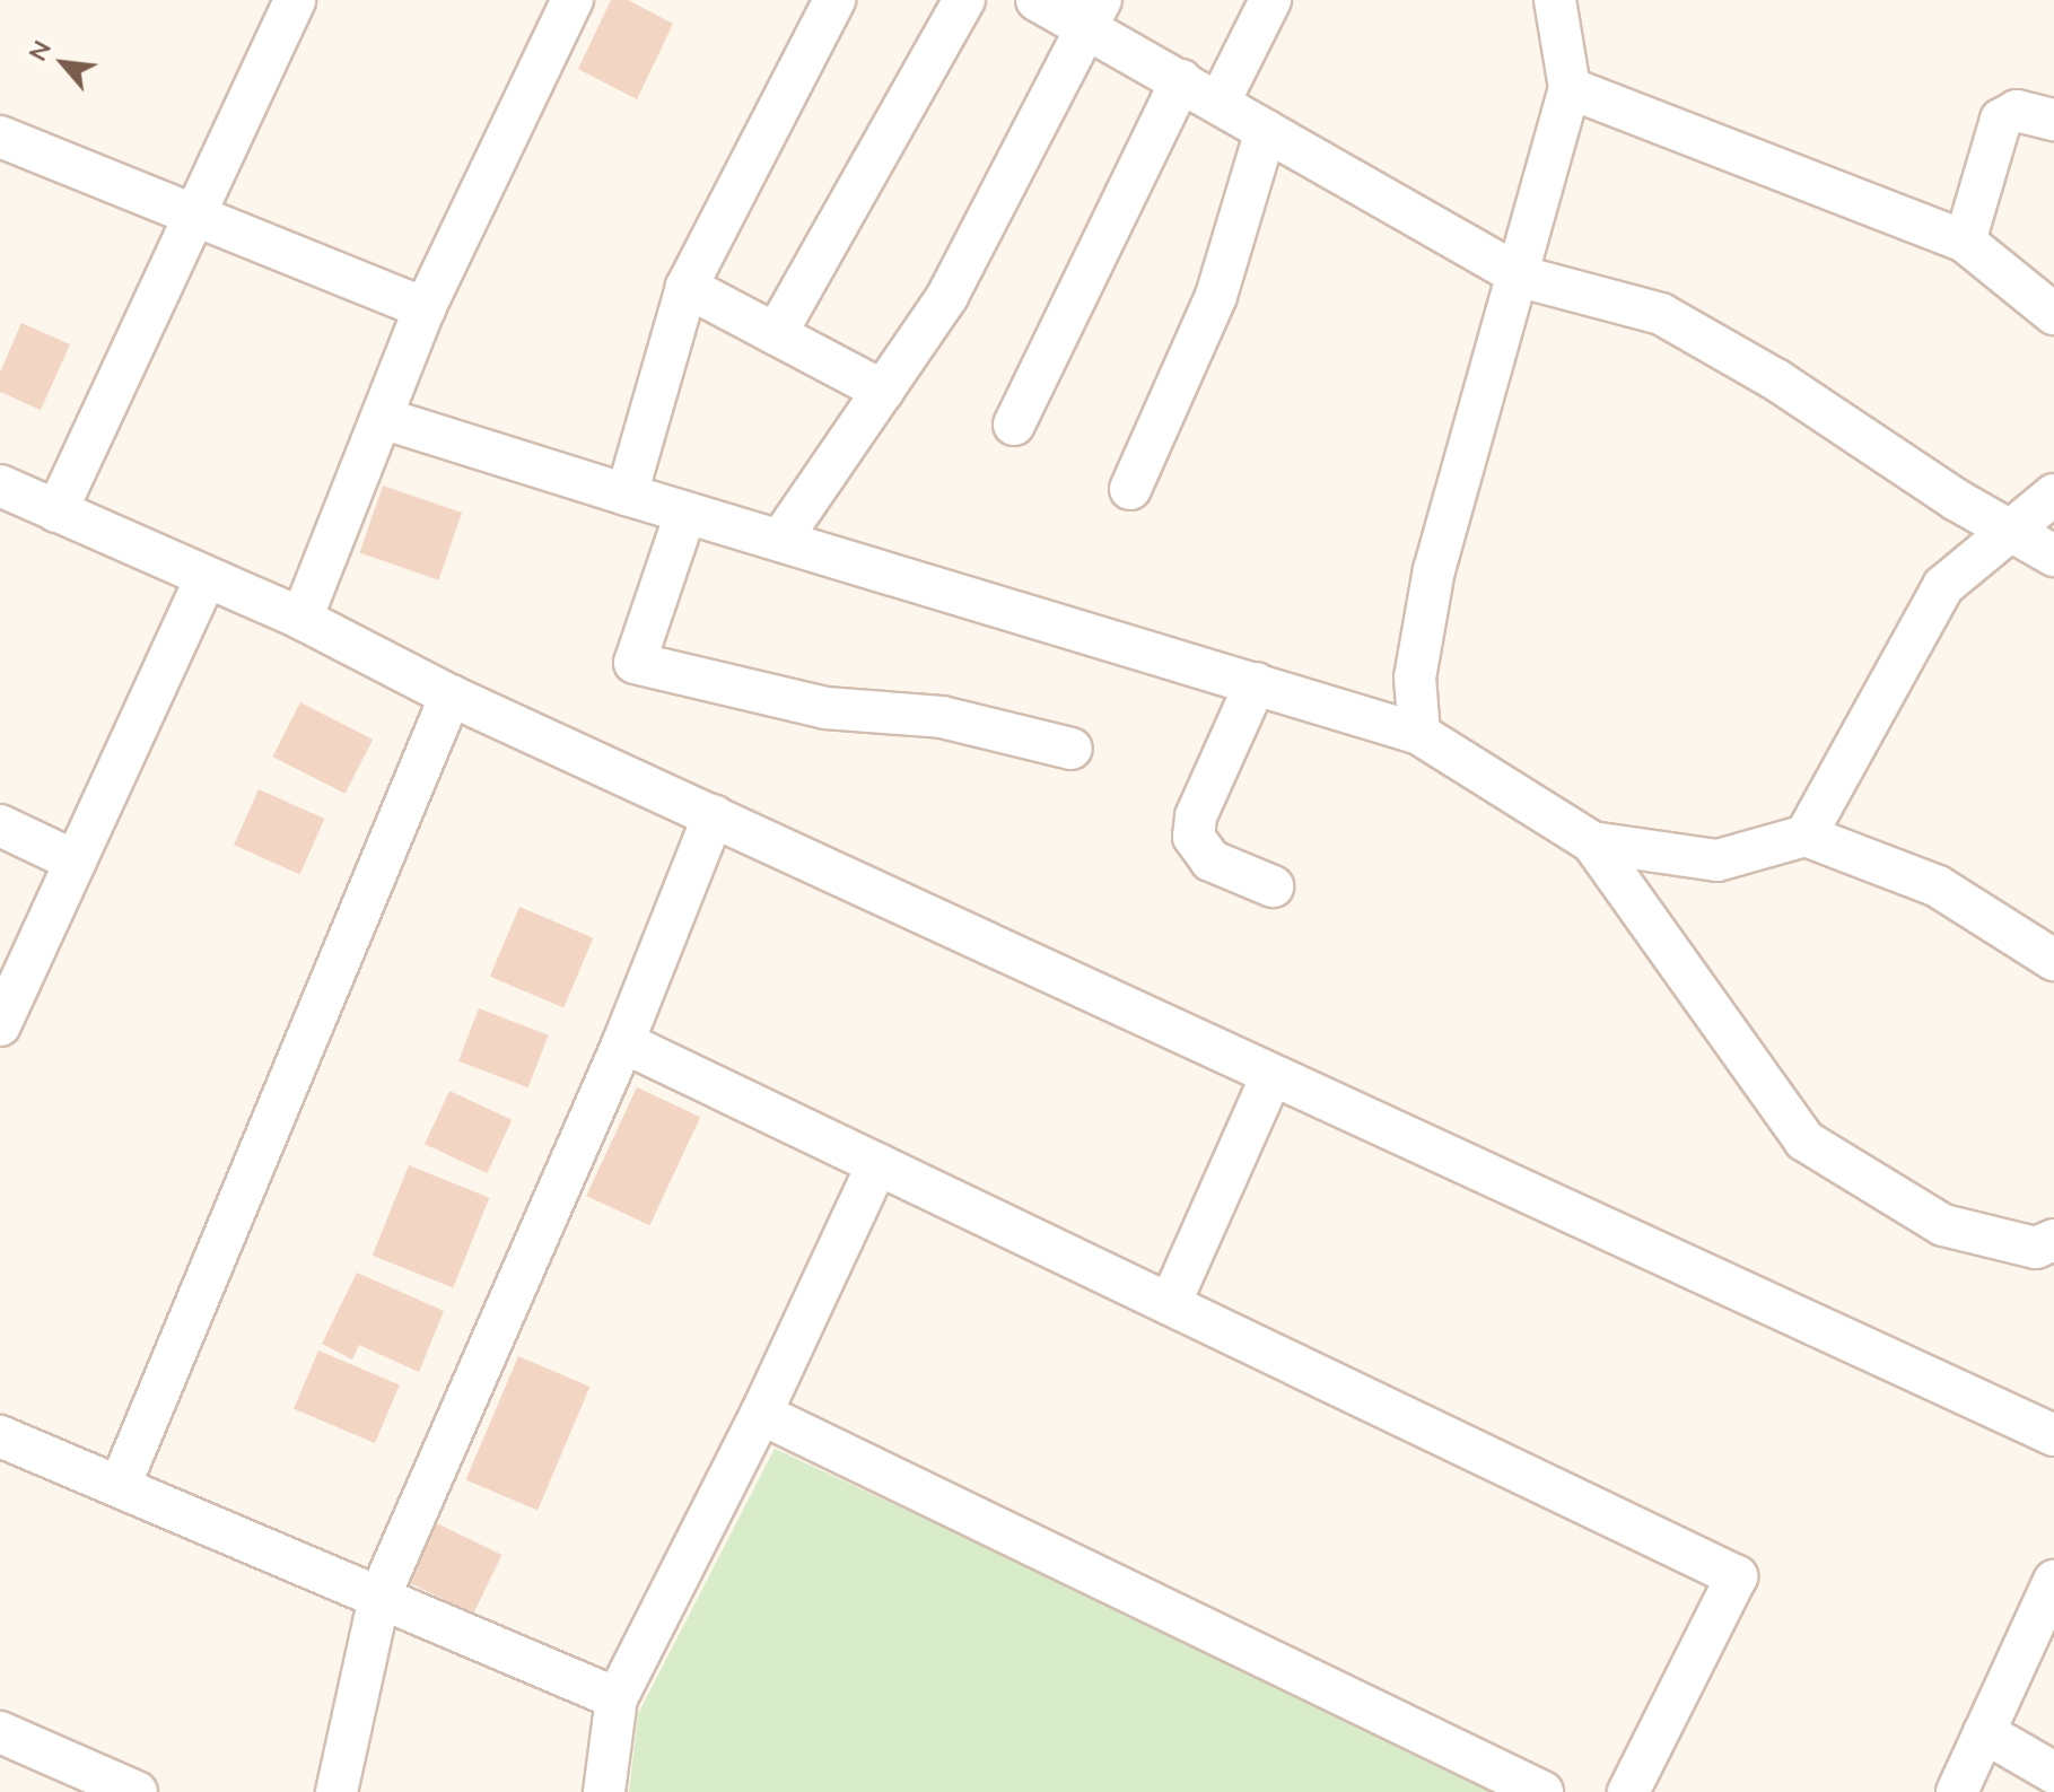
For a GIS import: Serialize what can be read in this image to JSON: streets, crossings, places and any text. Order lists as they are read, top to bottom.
{
  "north": "top left"
}
